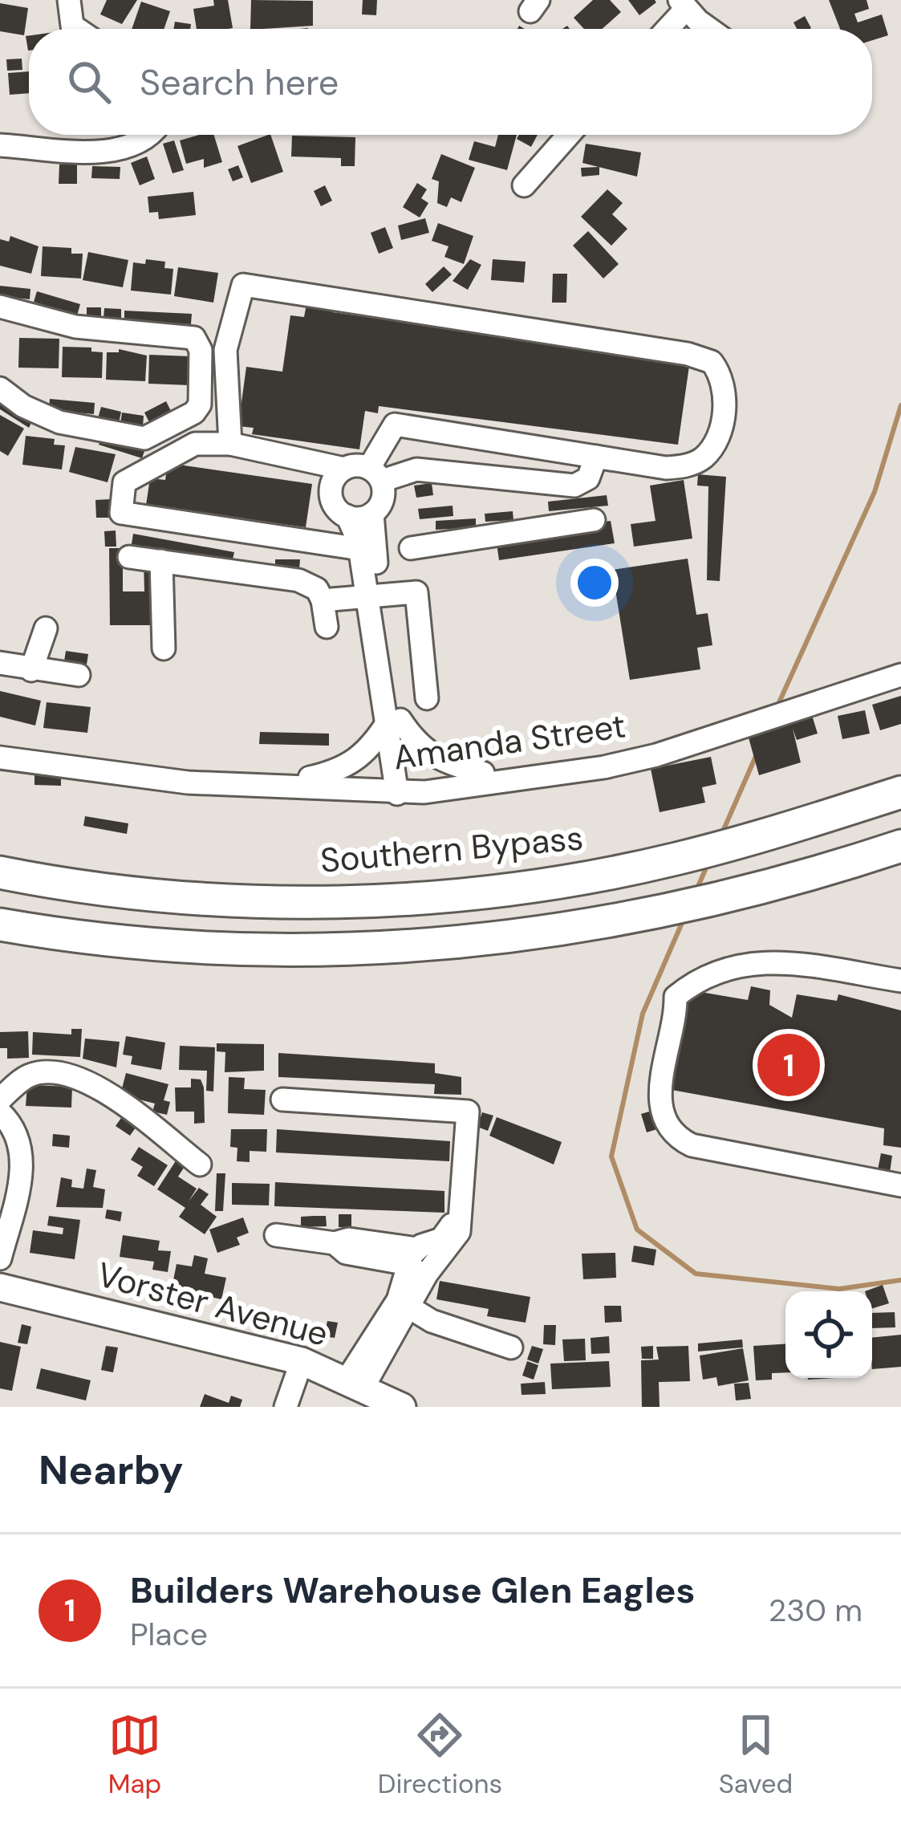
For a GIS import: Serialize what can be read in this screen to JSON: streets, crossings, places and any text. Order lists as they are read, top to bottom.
{
  "streets": {
    "highway": ["Southern Bypass"],
    "main road": ["Vorster Avenue"],
    "street": ["Amanda Street"]
  },
  "page": {
    "search": "Search here",
    "pins": "1",
    "heading": "Nearby",
    "list": [
      {
        "mark": "1",
        "name": "Builders Warehouse Glen Eagles",
        "note": "Place",
        "value": "230 m"
      }
    ],
    "nav": ["Map", "Directions", "Saved"]
  }
}
